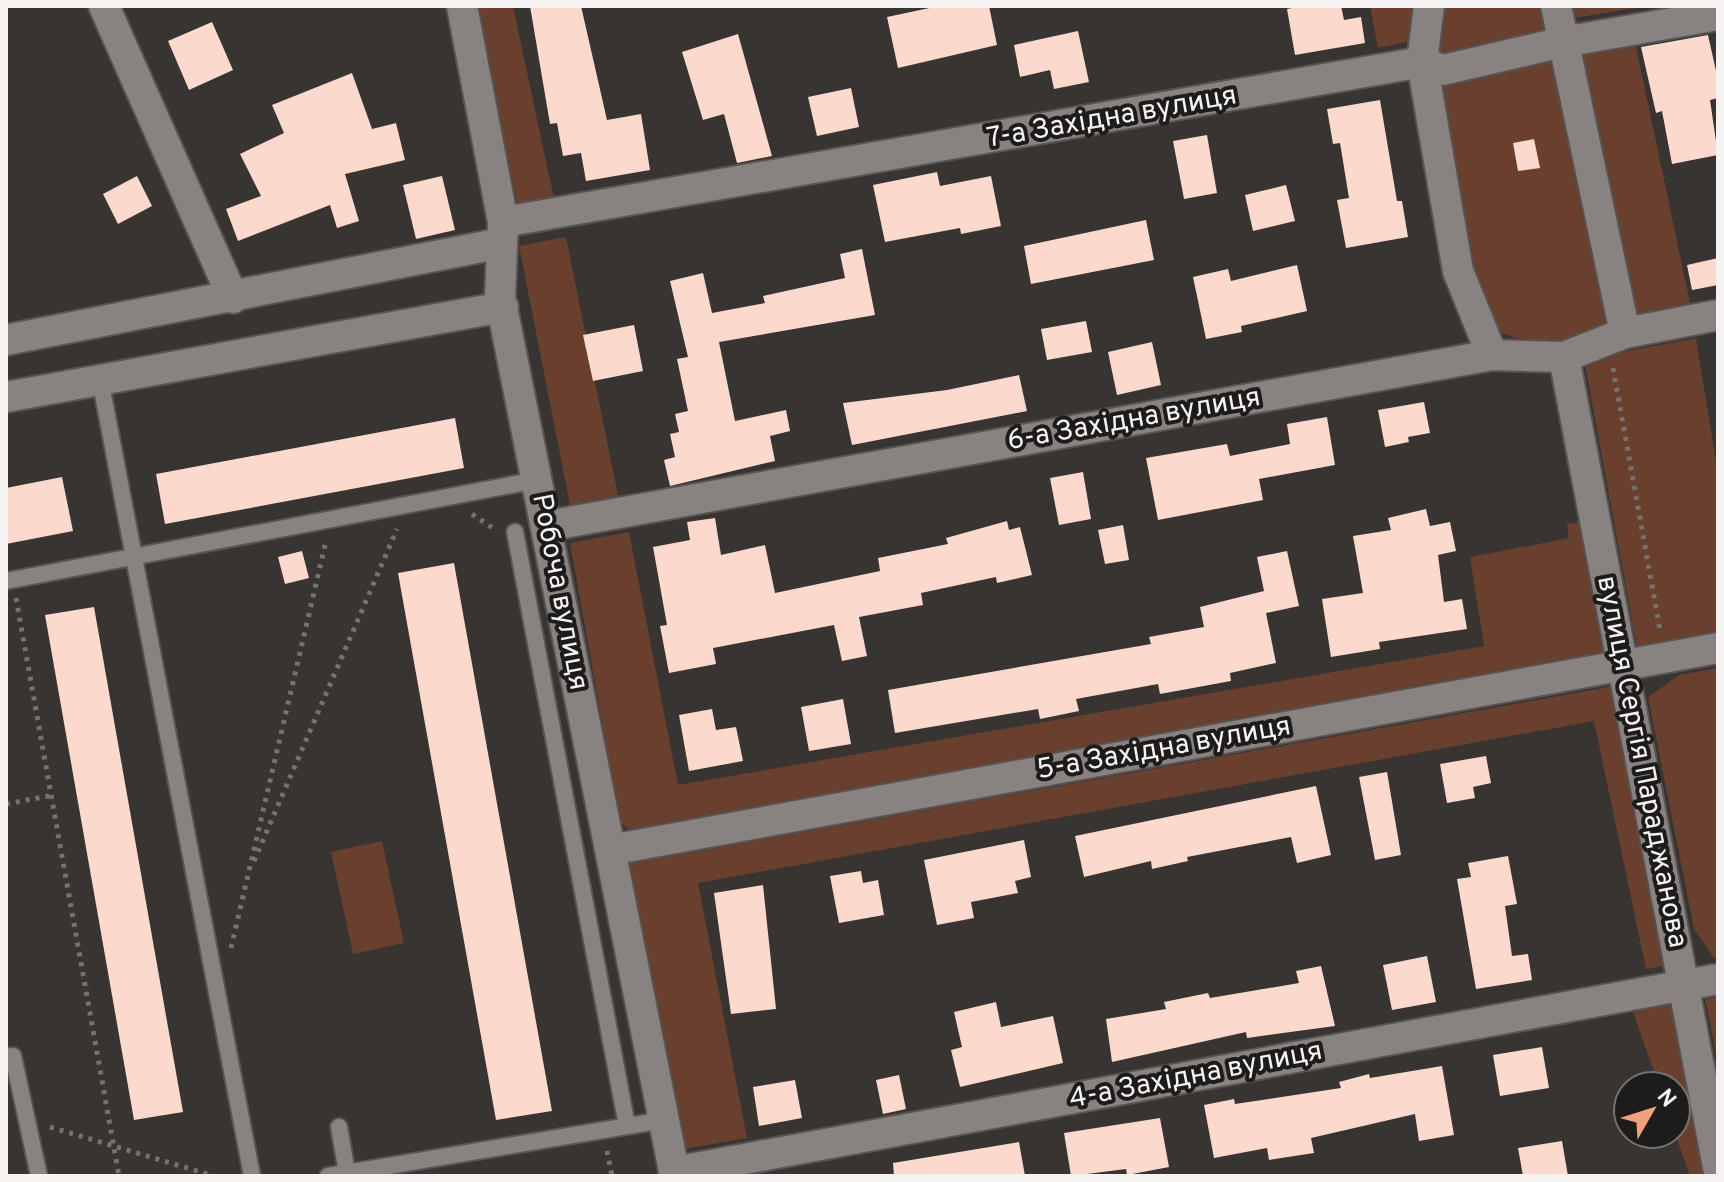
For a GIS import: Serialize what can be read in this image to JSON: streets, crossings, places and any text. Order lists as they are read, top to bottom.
{
  "streets": {
    "street": [
      "7-а Західна вулиця",
      "6-а Західна вулиця",
      "Робоча вулиця",
      "5-а Західна вулиця",
      "вулиця Сергія Параджанова",
      "4-а Західна вулиця"
    ]
  },
  "crossings": [
    ["7-а Західна вулиця", "Робоча вулиця"],
    ["6-а Західна вулиця", "Робоча вулиця"],
    ["6-а Західна вулиця", "вулиця Сергія Параджанова"],
    ["Робоча вулиця", "5-а Західна вулиця"],
    ["Робоча вулиця", "4-а Західна вулиця"],
    ["5-а Західна вулиця", "вулиця Сергія Параджанова"],
    ["вулиця Сергія Параджанова", "4-а Західна вулиця"]
  ],
  "north": "top right"
}
